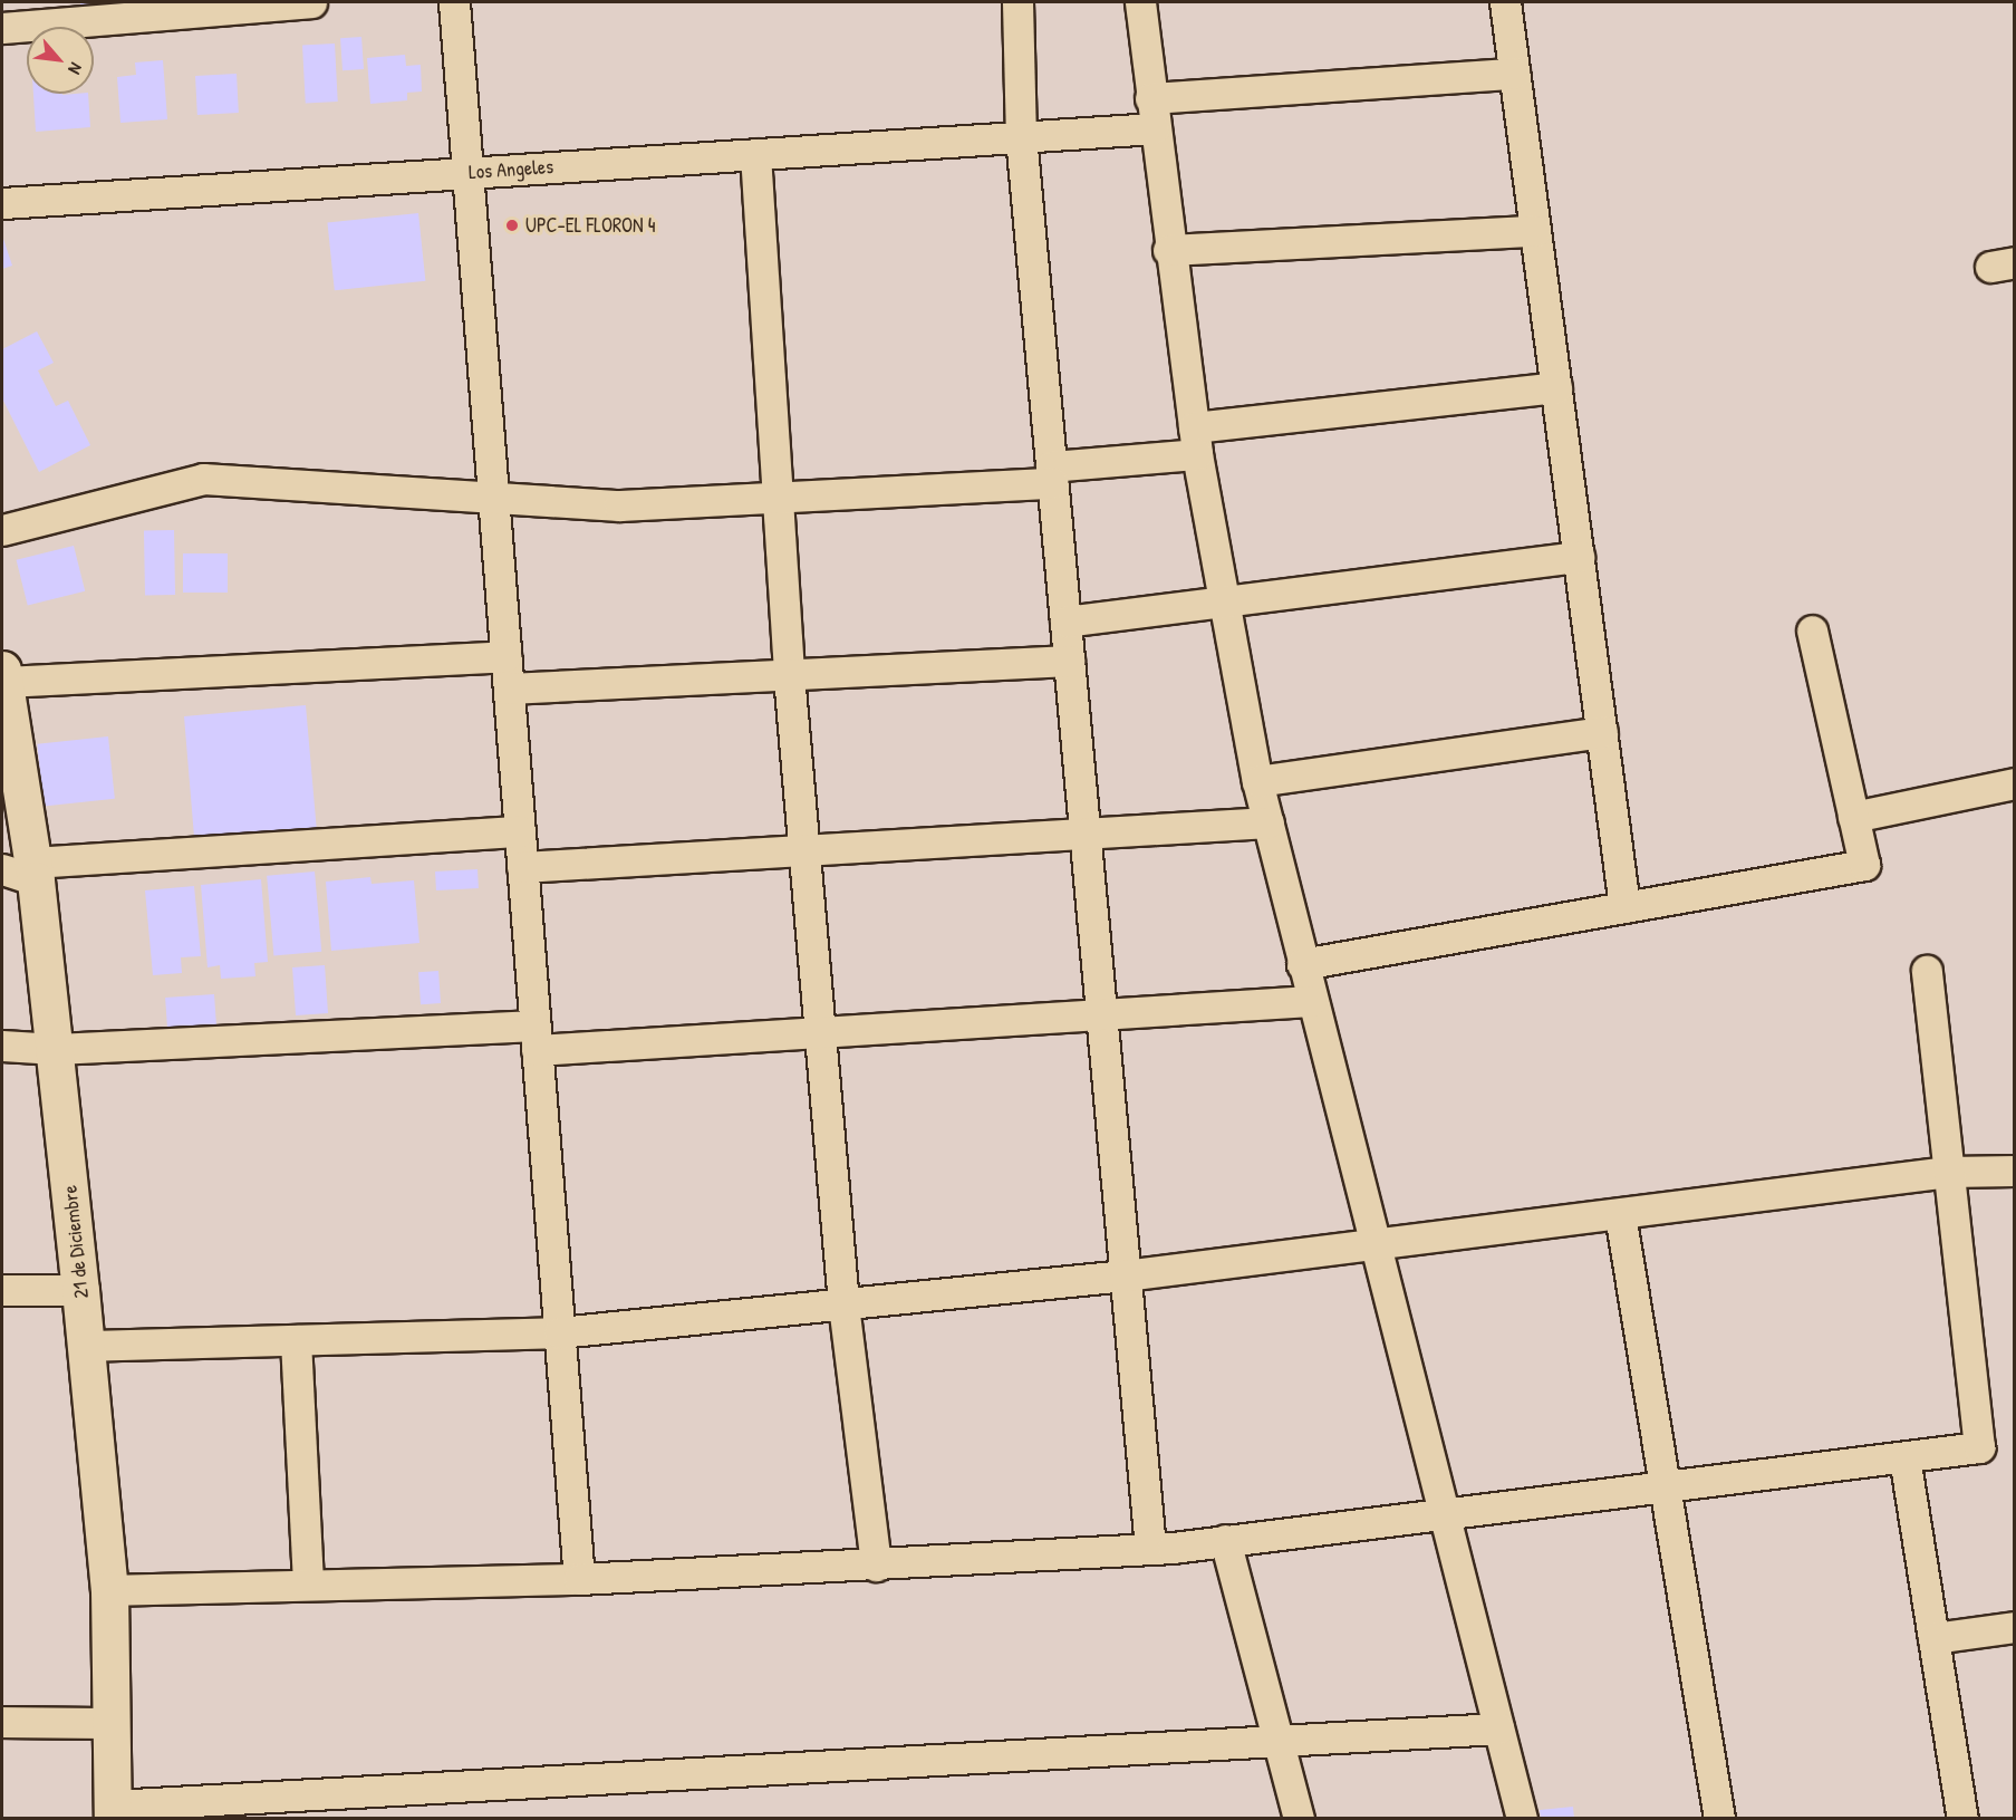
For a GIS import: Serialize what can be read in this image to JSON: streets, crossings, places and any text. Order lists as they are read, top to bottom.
{
  "streets": {
    "street": ["Los Angeles", "21 de Diciembre"]
  },
  "places": ["UPC-EL FLORON 4"],
  "north": "bottom right"
}
